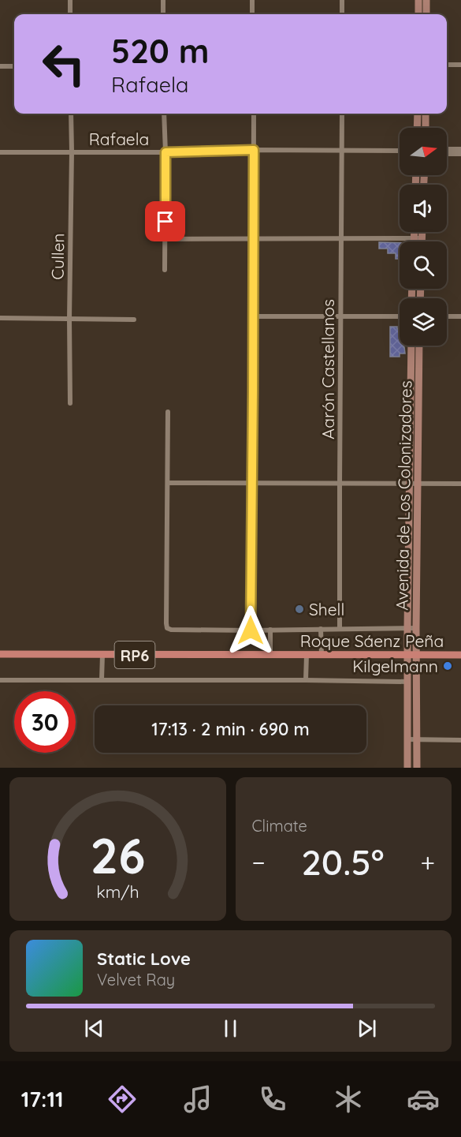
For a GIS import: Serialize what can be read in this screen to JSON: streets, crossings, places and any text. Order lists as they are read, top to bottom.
{
  "streets": {
    "main road": ["Avenida de Los Colonizadores", "Roque Sáenz Peña", "RP6"],
    "street": ["Rafaela", "Cullen", "Aarón Castellanos"]
  },
  "crossings": [
    ["Rafaela", "Cullen"],
    ["Rafaela", "Aarón Castellanos"],
    ["Avenida de Los Colonizadores", "Roque Sáenz Peña"]
  ],
  "places": ["Shell", "Kilgelmann"],
  "north": "right",
  "page": {
    "turn": ["520 m", "Rafaela"],
    "limit": "30",
    "trip": "17:13 · 2 min · 690 m",
    "tile": "Climate",
    "heat": ["−", "20.5°", "+"],
    "song": ["Static Love", "Velvet Ray"],
    "tabs": "17:11",
    "gauge": ["26", "km/h"]
  }
}
